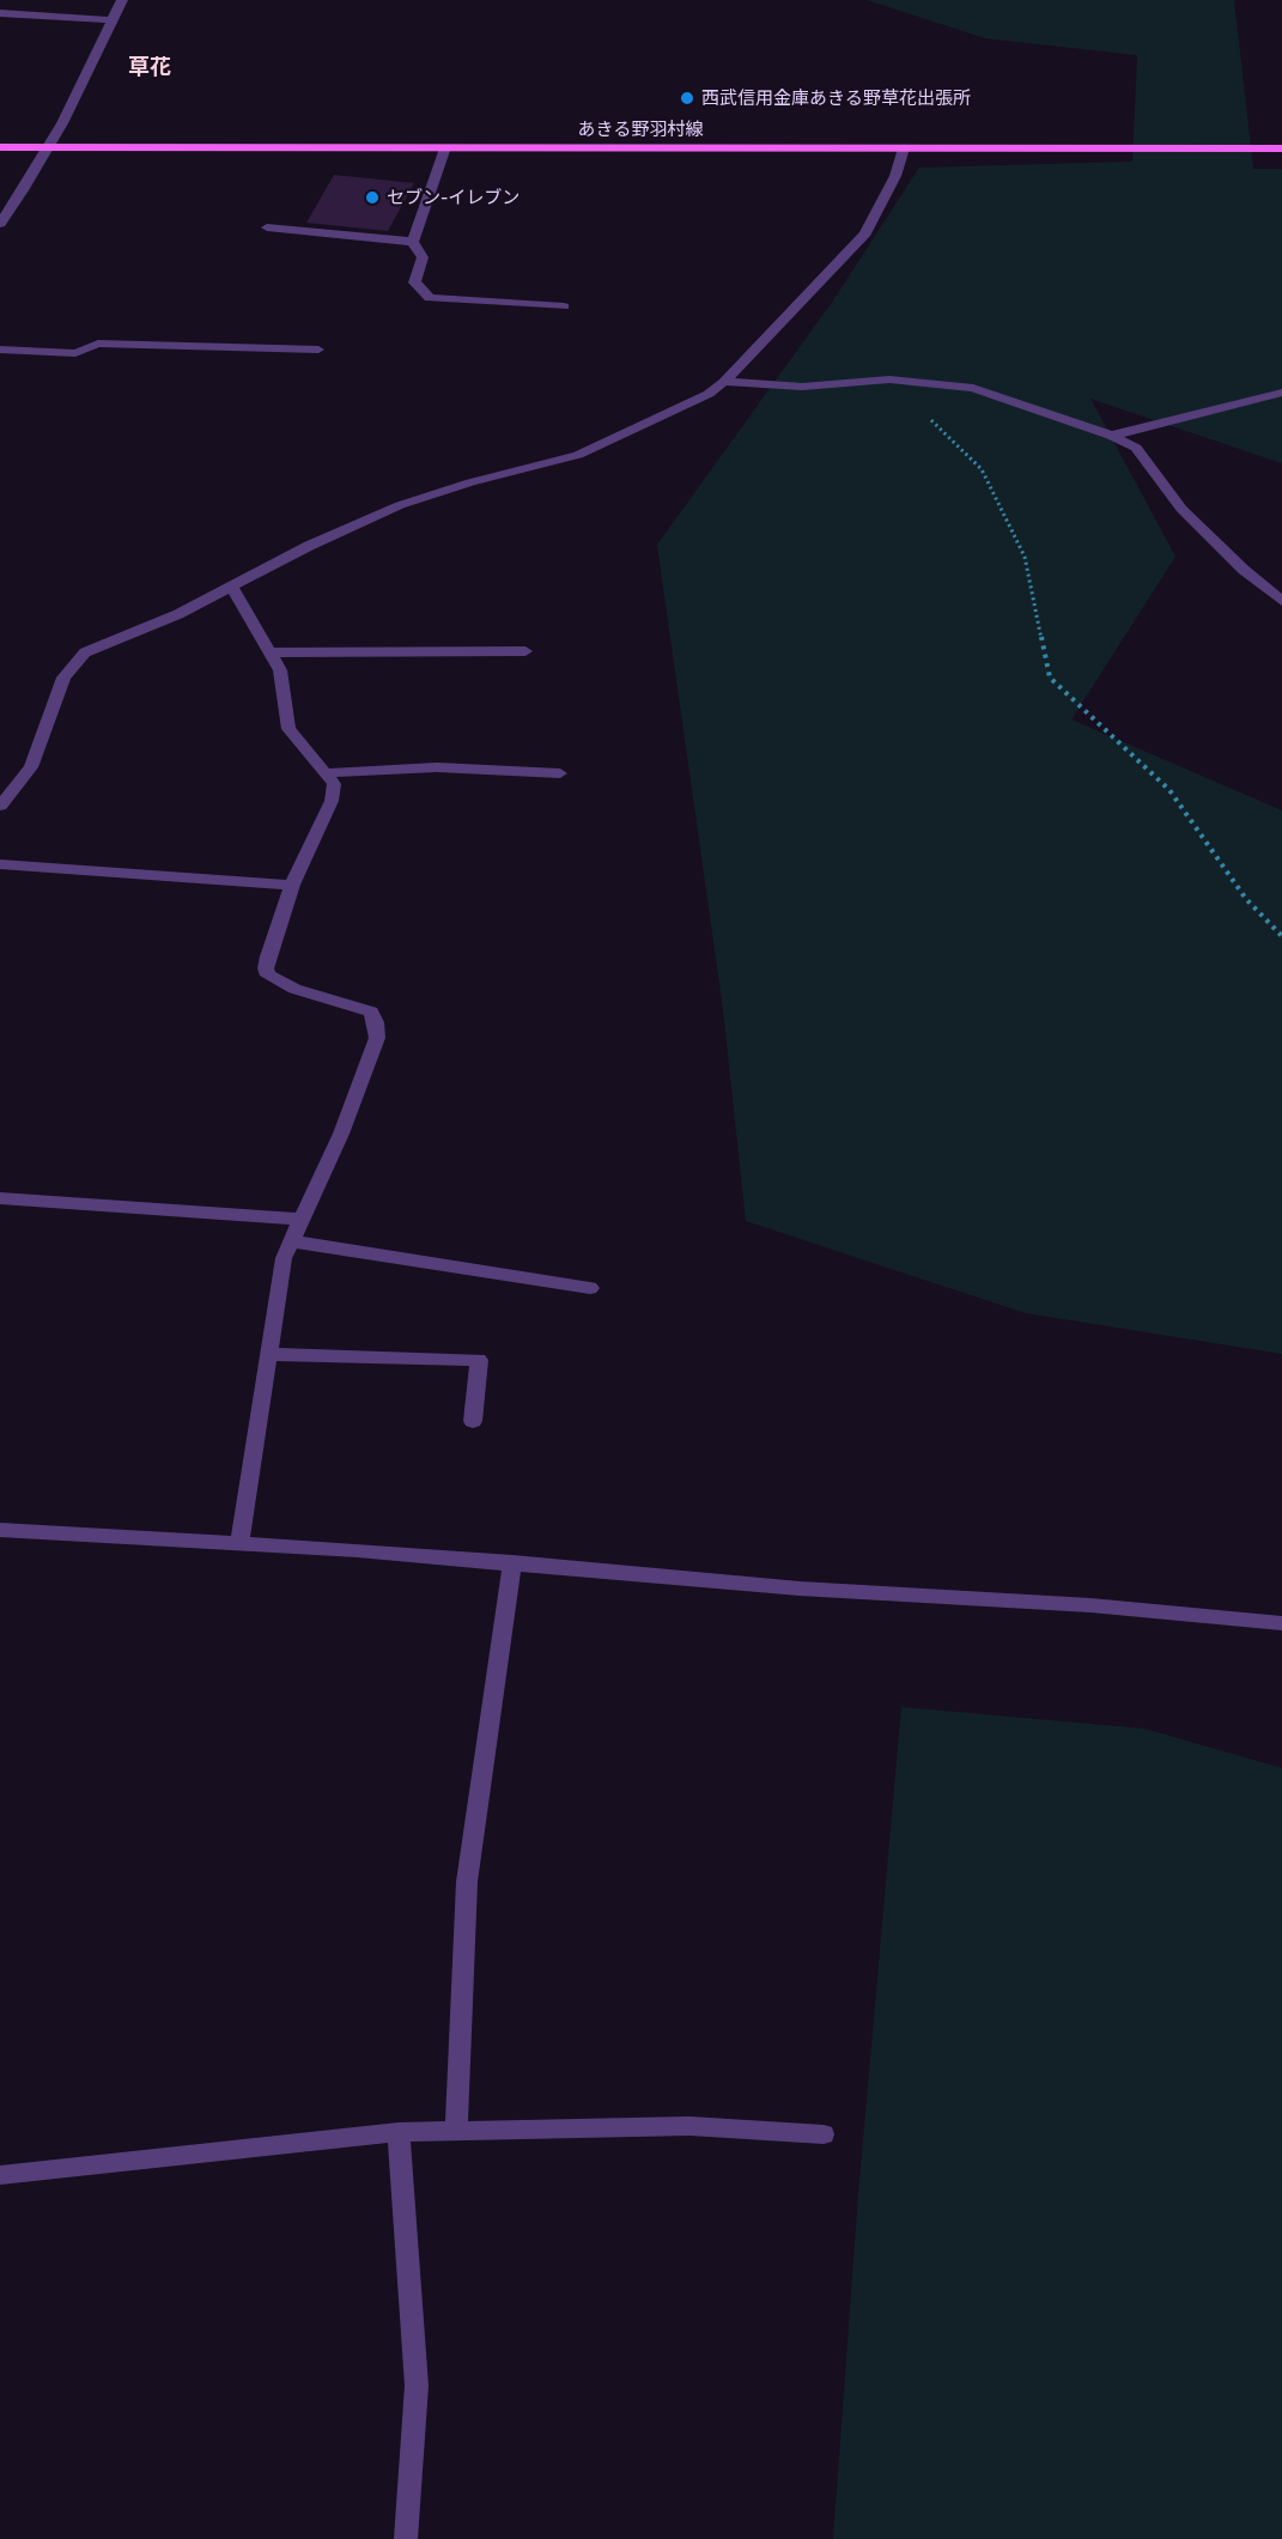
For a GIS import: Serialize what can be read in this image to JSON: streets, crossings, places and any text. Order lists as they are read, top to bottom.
{
  "streets": {
    "main road": ["あきる野羽村線"]
  },
  "districts": ["草花"],
  "places": ["西武信用金庫あきる野草花出張所", "セブン-イレブン"]
}
